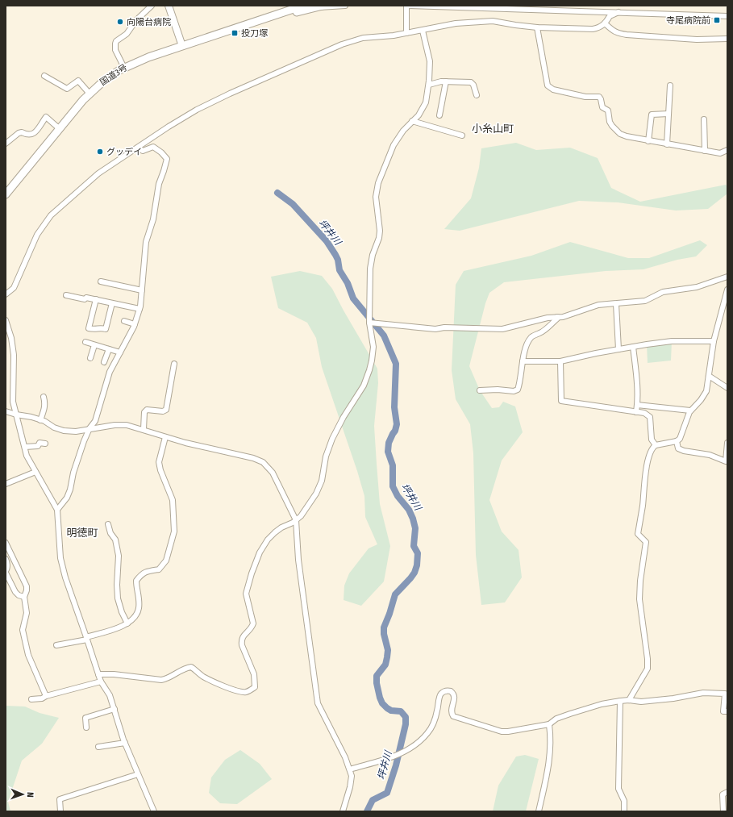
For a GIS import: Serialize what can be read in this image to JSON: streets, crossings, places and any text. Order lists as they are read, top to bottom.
{
  "streets": {
    "highway": ["国道3号"]
  },
  "districts": ["小糸山町", "明徳町"],
  "water": ["坪井川"],
  "places": {
    "transit": ["寺尾病院前", "投刀塚"],
    "other": ["向陽台病院", "グッデイ"]
  },
  "north": "right"
}
